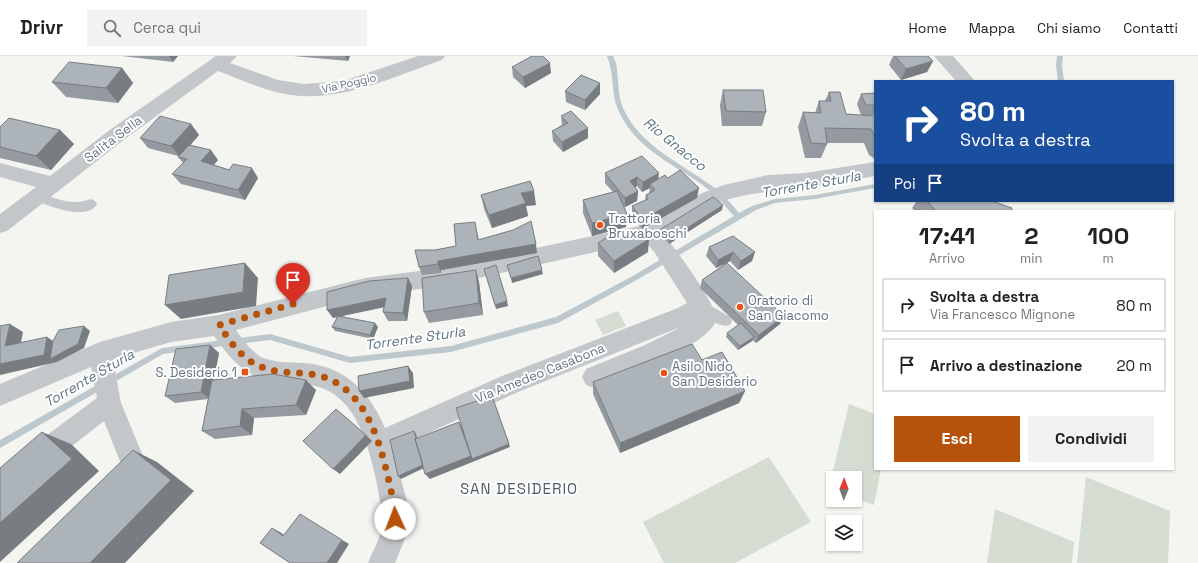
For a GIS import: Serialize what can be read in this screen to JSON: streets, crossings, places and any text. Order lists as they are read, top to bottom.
{
  "streets": {
    "street": ["Via Poggio", "Salita Sella", "Via Amedeo Casabona"]
  },
  "crossings": [
    ["Via Poggio", "Salita Sella"]
  ],
  "districts": ["SAN DESIDERIO"],
  "water": ["Rio Gnacco", "Torrente Sturla"],
  "places": {
    "other": ["Trattoria Bruxaboschi", "Oratorio di San Giacomo", "Asilo Nido San Desiderio"],
    "transit": ["S. Desiderio 1"]
  },
  "north": "top",
  "page": {
    "header": "Drivr",
    "search": "Cerca qui",
    "nav": [
      "Home",
      "Mappa",
      "Chi siamo",
      "Contatti"
    ],
    "turn": ["80 m", "Svolta a destra"],
    "then": "Poi",
    "eta": [
      "17:41",
      "Arrivo",
      "2",
      "min",
      "100",
      "m"
    ],
    "list": [
      {
        "name": "Svolta a destra",
        "note": "Via Francesco Mignone",
        "value": "80 m"
      },
      {
        "name": "Arrivo a destinazione",
        "value": "20 m"
      }
    ],
    "buttons": ["Esci", "Condividi"]
  }
}
